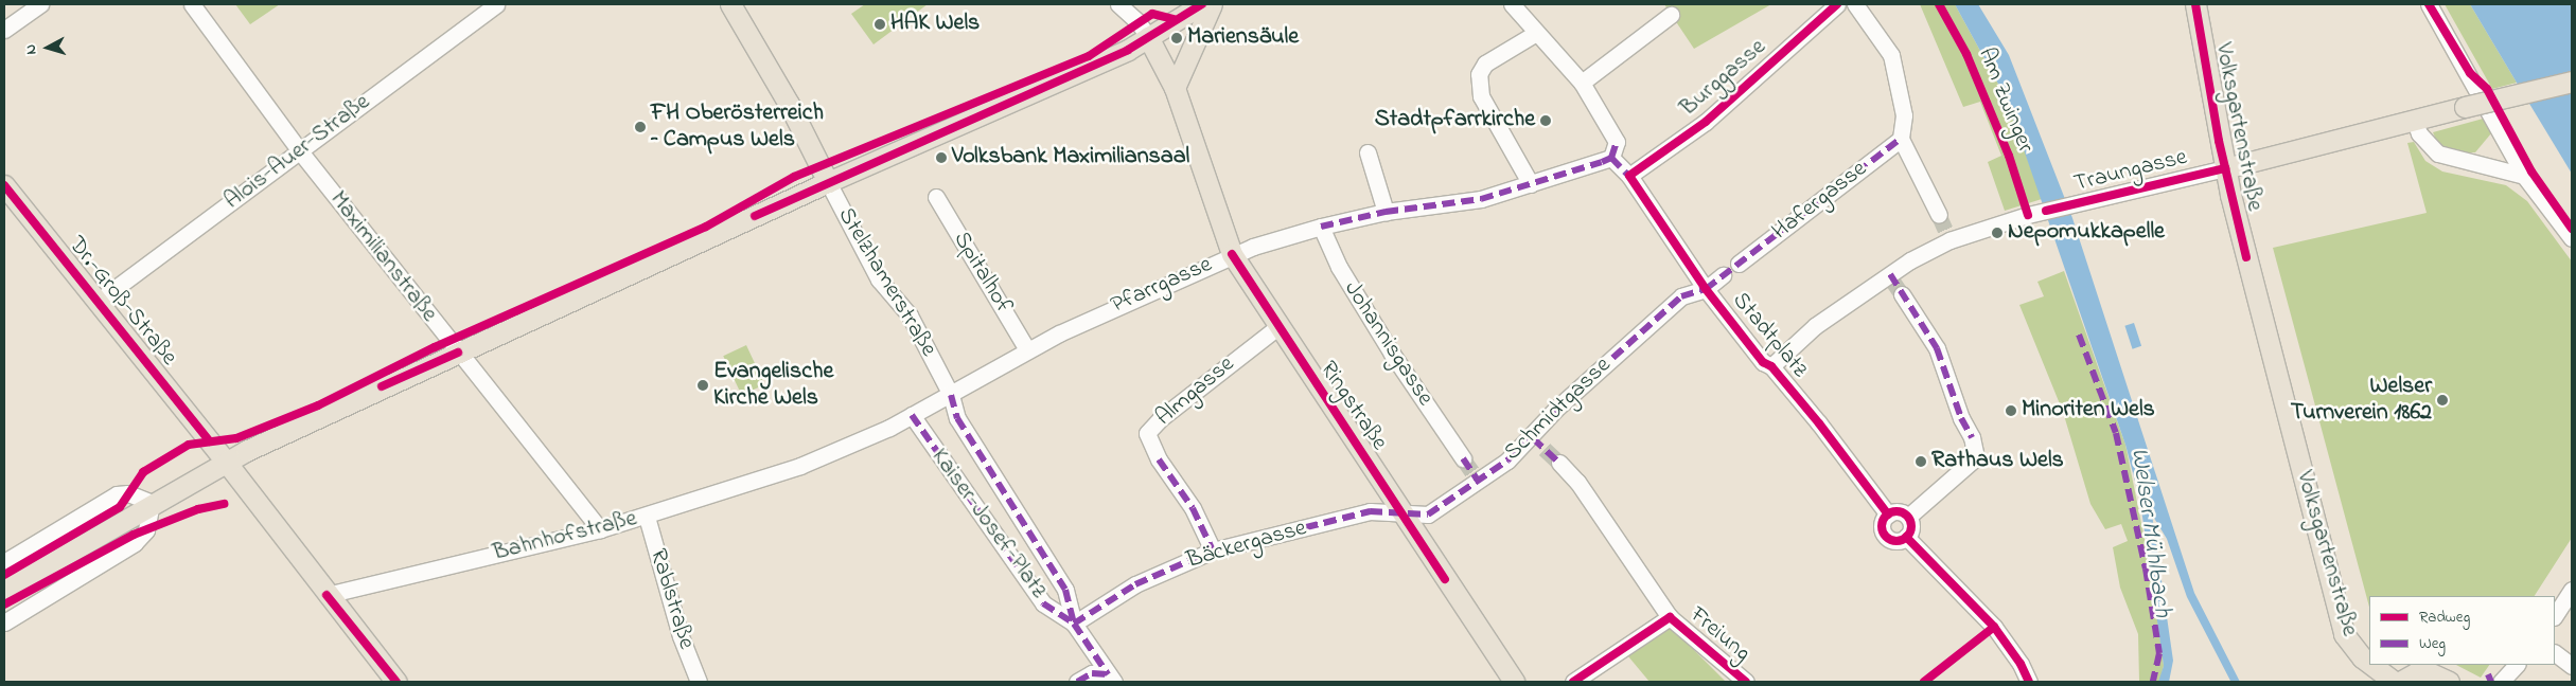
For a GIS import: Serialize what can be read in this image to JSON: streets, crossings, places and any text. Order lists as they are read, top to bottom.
{
  "streets": {
    "main road": [
      "Volksgartenstraße",
      "Traungasse",
      "Stelzhamerstraße",
      "Dr.-Groß-Straße",
      "Ringstraße"
    ],
    "street": [
      "Burggasse",
      "Alois-Auer-Straße",
      "Hafergasse",
      "Maximilianstraße",
      "Spitalhof",
      "Pfarrgasse",
      "Stadtplatz",
      "Johannisgasse",
      "Almgasse",
      "Schmidtgasse",
      "Kaiser-Josef-Platz",
      "Bahnhofstraße",
      "Bäckergasse",
      "Rablstraße",
      "Freiung"
    ],
    "cycle path": ["Am Zwinger"]
  },
  "crossings": [
    ["Burggasse", "Stadtplatz"],
    ["Volksgartenstraße", "Traungasse"],
    ["Alois-Auer-Straße", "Maximilianstraße"],
    ["Alois-Auer-Straße", "Dr.-Groß-Straße"],
    ["Traungasse", "Stadtplatz"],
    ["Maximilianstraße", "Bahnhofstraße"],
    ["Spitalhof", "Pfarrgasse"],
    ["Stelzhamerstraße", "Pfarrgasse"],
    ["Stelzhamerstraße", "Kaiser-Josef-Platz"],
    ["Stelzhamerstraße", "Bahnhofstraße"],
    ["Pfarrgasse", "Stadtplatz"],
    ["Pfarrgasse", "Johannisgasse"],
    ["Pfarrgasse", "Ringstraße"],
    ["Pfarrgasse", "Kaiser-Josef-Platz"],
    ["Pfarrgasse", "Bahnhofstraße"],
    ["Stadtplatz", "Schmidtgasse"],
    ["Almgasse", "Ringstraße"],
    ["Almgasse", "Bäckergasse"],
    ["Ringstraße", "Schmidtgasse"],
    ["Ringstraße", "Bäckergasse"],
    ["Schmidtgasse", "Bäckergasse"],
    ["Kaiser-Josef-Platz", "Bahnhofstraße"],
    ["Kaiser-Josef-Platz", "Bäckergasse"],
    ["Bahnhofstraße", "Rablstraße"]
  ],
  "water": ["Welser Mühlbach"],
  "places": [
    "HAK Wels",
    "Mariensäule",
    "Stadtpfarrkirche",
    "FH Oberösterreich – Campus Wels",
    "Volksbank Maximiliansaal",
    "Nepomukkapelle",
    "Evangelische Kirche Wels",
    "Welser Turnverein 1862",
    "Minoriten Wels",
    "Rathaus Wels"
  ],
  "legend": ["Radweg", "Weg"],
  "north": "left"
}
